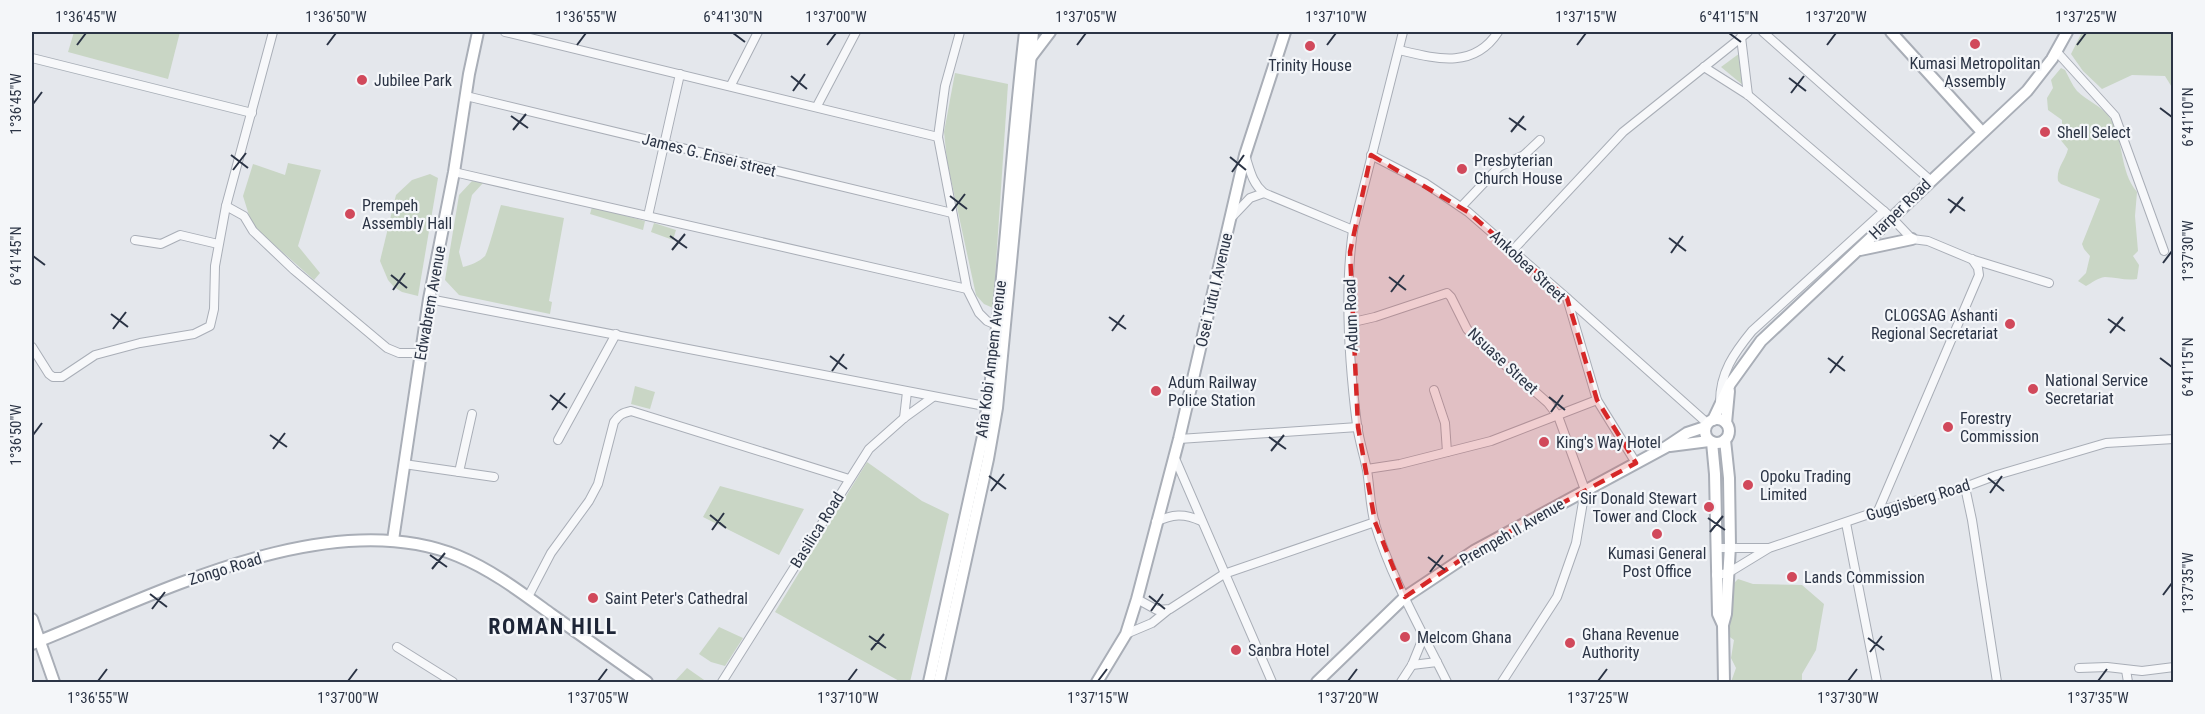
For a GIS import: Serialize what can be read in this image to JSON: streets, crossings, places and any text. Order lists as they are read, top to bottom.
{
  "streets": {
    "street": [
      "James G. Ensei street",
      "Harper Road",
      "Ankobea Street",
      "Osei Tutu I Avenue",
      "Edwabrem Avenue",
      "Adum Road",
      "Afia Kobi Ampem Avenue",
      "Nsuase Street",
      "Guggisberg Road",
      "Basilica Road",
      "Prempeh II Avenue",
      "Zongo Road"
    ]
  },
  "crossings": [
    ["James G. Ensei street", "Edwabrem Avenue"],
    ["Harper Road", "Prempeh II Avenue"],
    ["Ankobea Street", "Adum Road"],
    ["Ankobea Street", "Prempeh II Avenue"],
    ["Edwabrem Avenue", "Zongo Road"],
    ["Adum Road", "Nsuase Street"],
    ["Adum Road", "Prempeh II Avenue"],
    ["Nsuase Street", "Prempeh II Avenue"]
  ],
  "districts": ["ROMAN HILL"],
  "places": [
    "Kumasi Metropolitan Assembly",
    "Trinity House",
    "Jubilee Park",
    "Shell Select",
    "Presbyterian Church House",
    "Prempeh Assembly Hall",
    "CLOGSAG Ashanti Regional Secretariat",
    "National Service Secretariat",
    "Adum Railway Police Station",
    "Forestry Commission",
    "King's Way Hotel",
    "Opoku Trading Limited",
    "Sir Donald Stewart Tower and Clock",
    "Kumasi General Post Office",
    "Lands Commission",
    "Saint Peter's Cathedral",
    "Melcom Ghana",
    "Ghana Revenue Authority",
    "Sanbra Hotel"
  ],
  "coordinates": [
    "1°36'45\"W",
    "1°36'50\"W",
    "1°36'55\"W",
    "6°41'30\"N",
    "1°37'00\"W",
    "1°37'05\"W",
    "1°37'10\"W",
    "1°37'15\"W",
    "6°41'15\"N",
    "1°37'20\"W",
    "1°37'25\"W",
    "6°41'10\"N",
    "1°37'30\"W",
    "6°41'45\"N",
    "1°37'35\"W"
  ]
}
